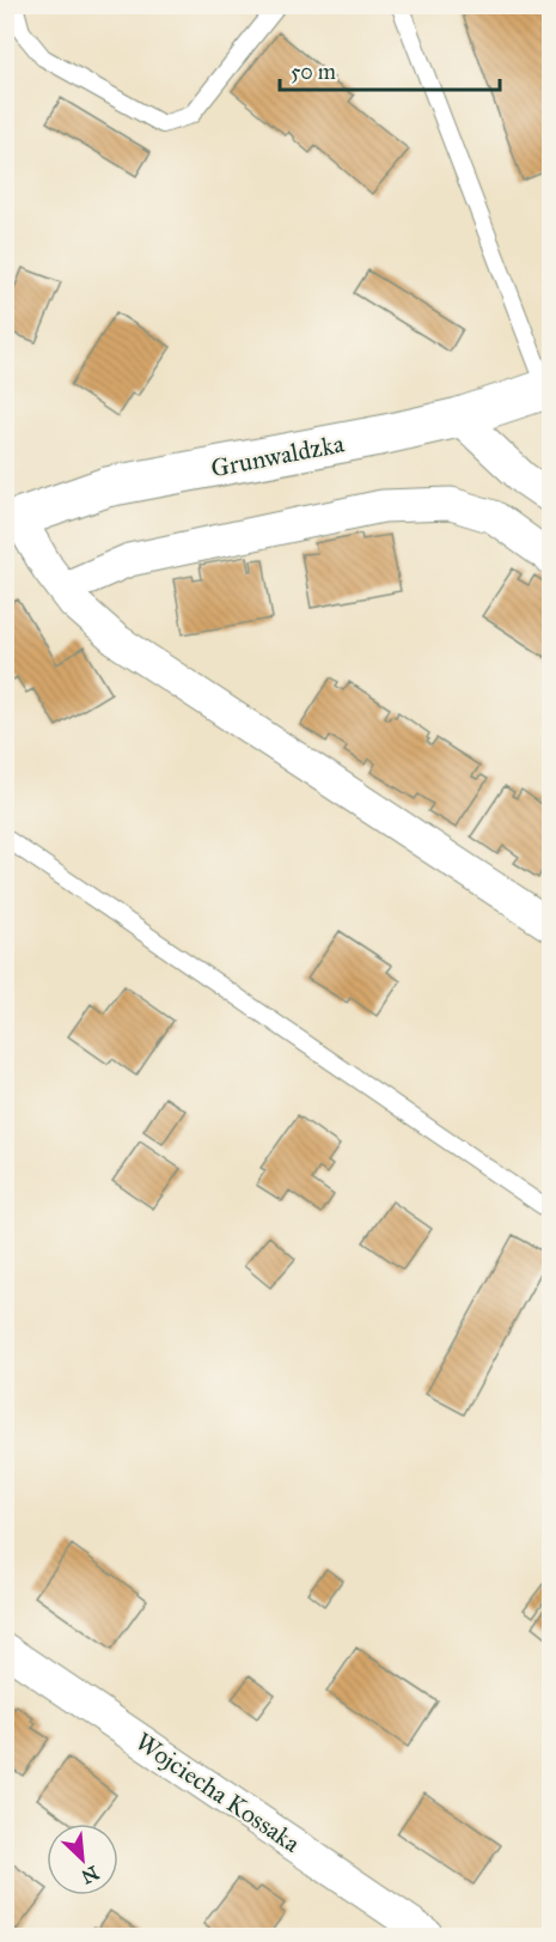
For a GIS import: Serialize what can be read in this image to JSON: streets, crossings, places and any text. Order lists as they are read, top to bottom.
{
  "streets": {
    "street": ["Grunwaldzka", "Wojciecha Kossaka"]
  },
  "scale_bar": "50 m",
  "north": "bottom right"
}
